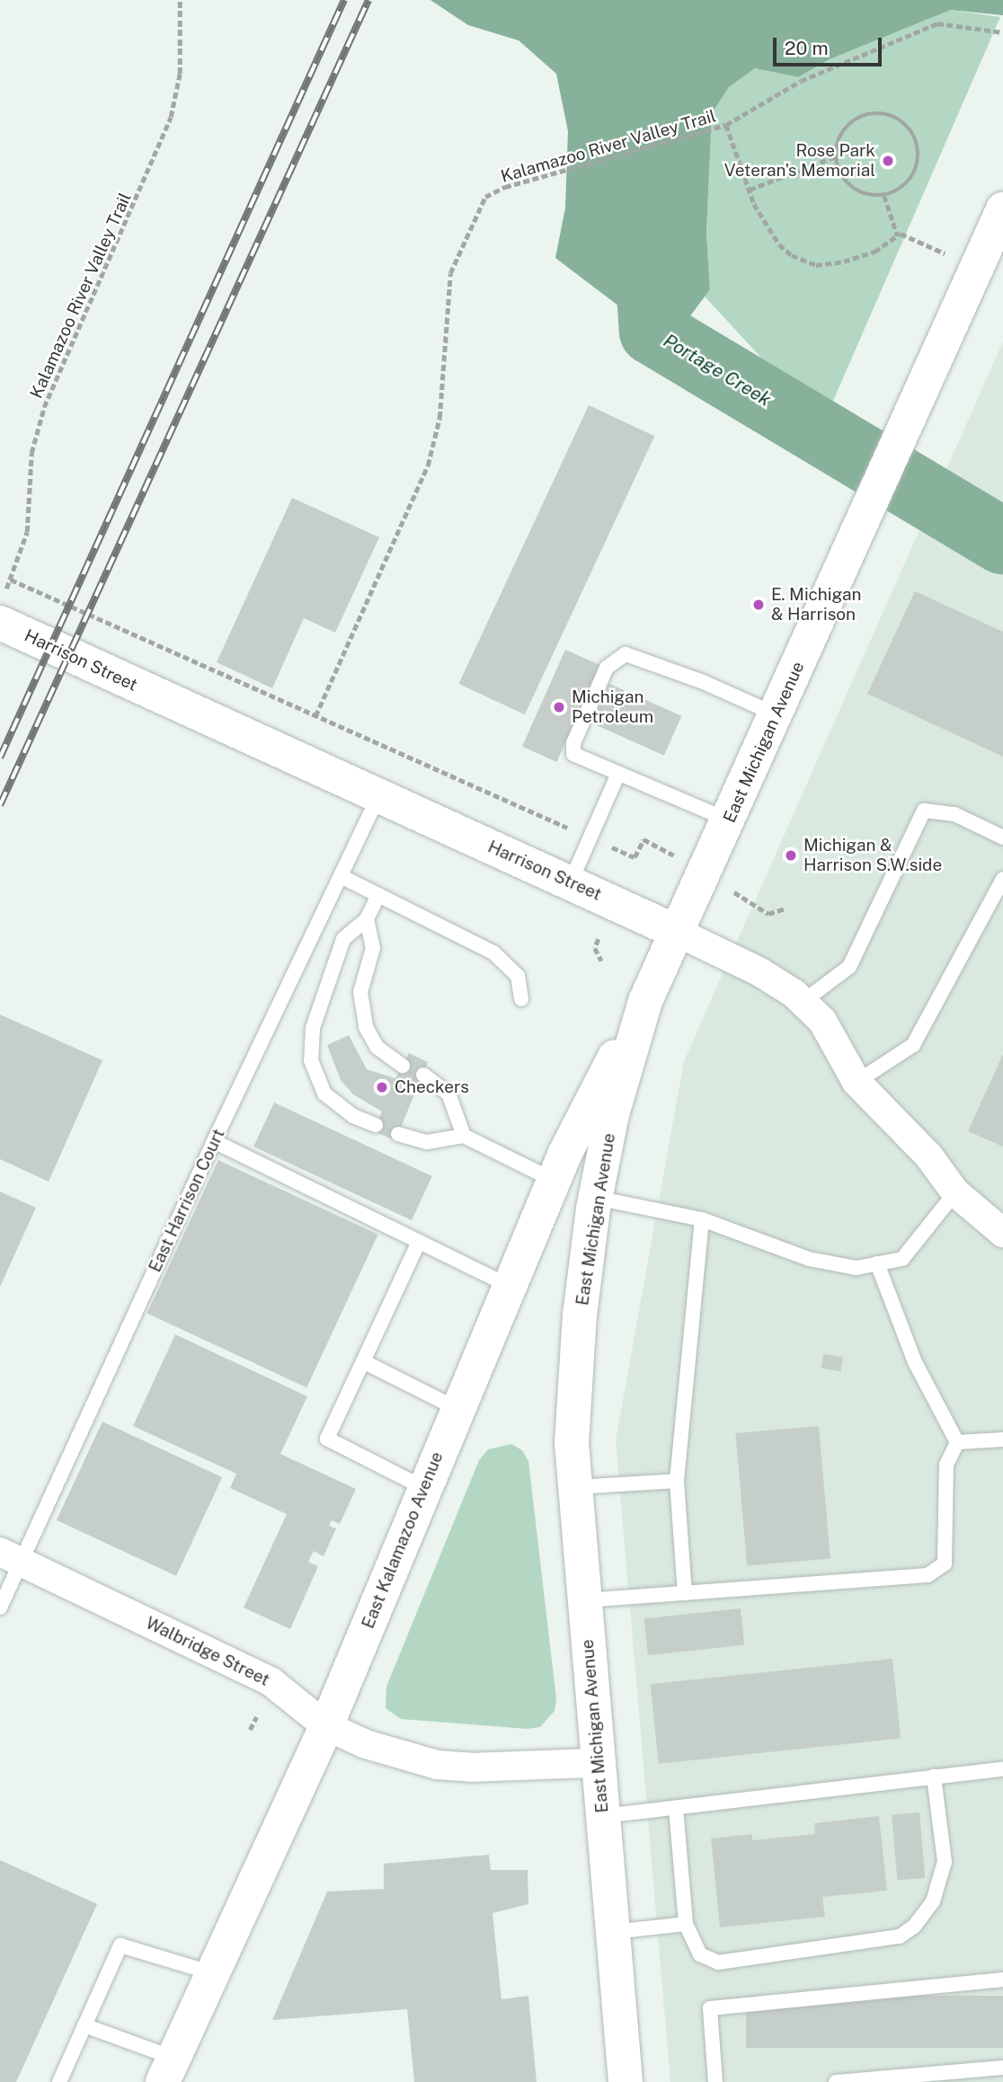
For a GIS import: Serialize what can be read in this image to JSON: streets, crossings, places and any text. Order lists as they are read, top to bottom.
{
  "streets": {
    "main road": ["Harrison Street", "East Michigan Avenue", "East Kalamazoo Avenue"],
    "street": ["Walbridge Street"],
    "lane": ["East Harrison Court"],
    "path": ["Kalamazoo River Valley Trail"]
  },
  "crossings": [
    ["Kalamazoo River Valley Trail", "Harrison Street"],
    ["Harrison Street", "East Michigan Avenue"],
    ["Harrison Street", "East Harrison Court"],
    ["East Michigan Avenue", "East Kalamazoo Avenue"],
    ["East Michigan Avenue", "Walbridge Street"],
    ["East Harrison Court", "Walbridge Street"],
    ["East Kalamazoo Avenue", "Walbridge Street"]
  ],
  "water": ["Portage Creek"],
  "places": [
    "Rose Park Veteran's Memorial",
    "E. Michigan & Harrison",
    "Michigan Petroleum",
    "Michigan & Harrison S.W.side",
    "Checkers"
  ],
  "scale_bar": "20 m"
}
